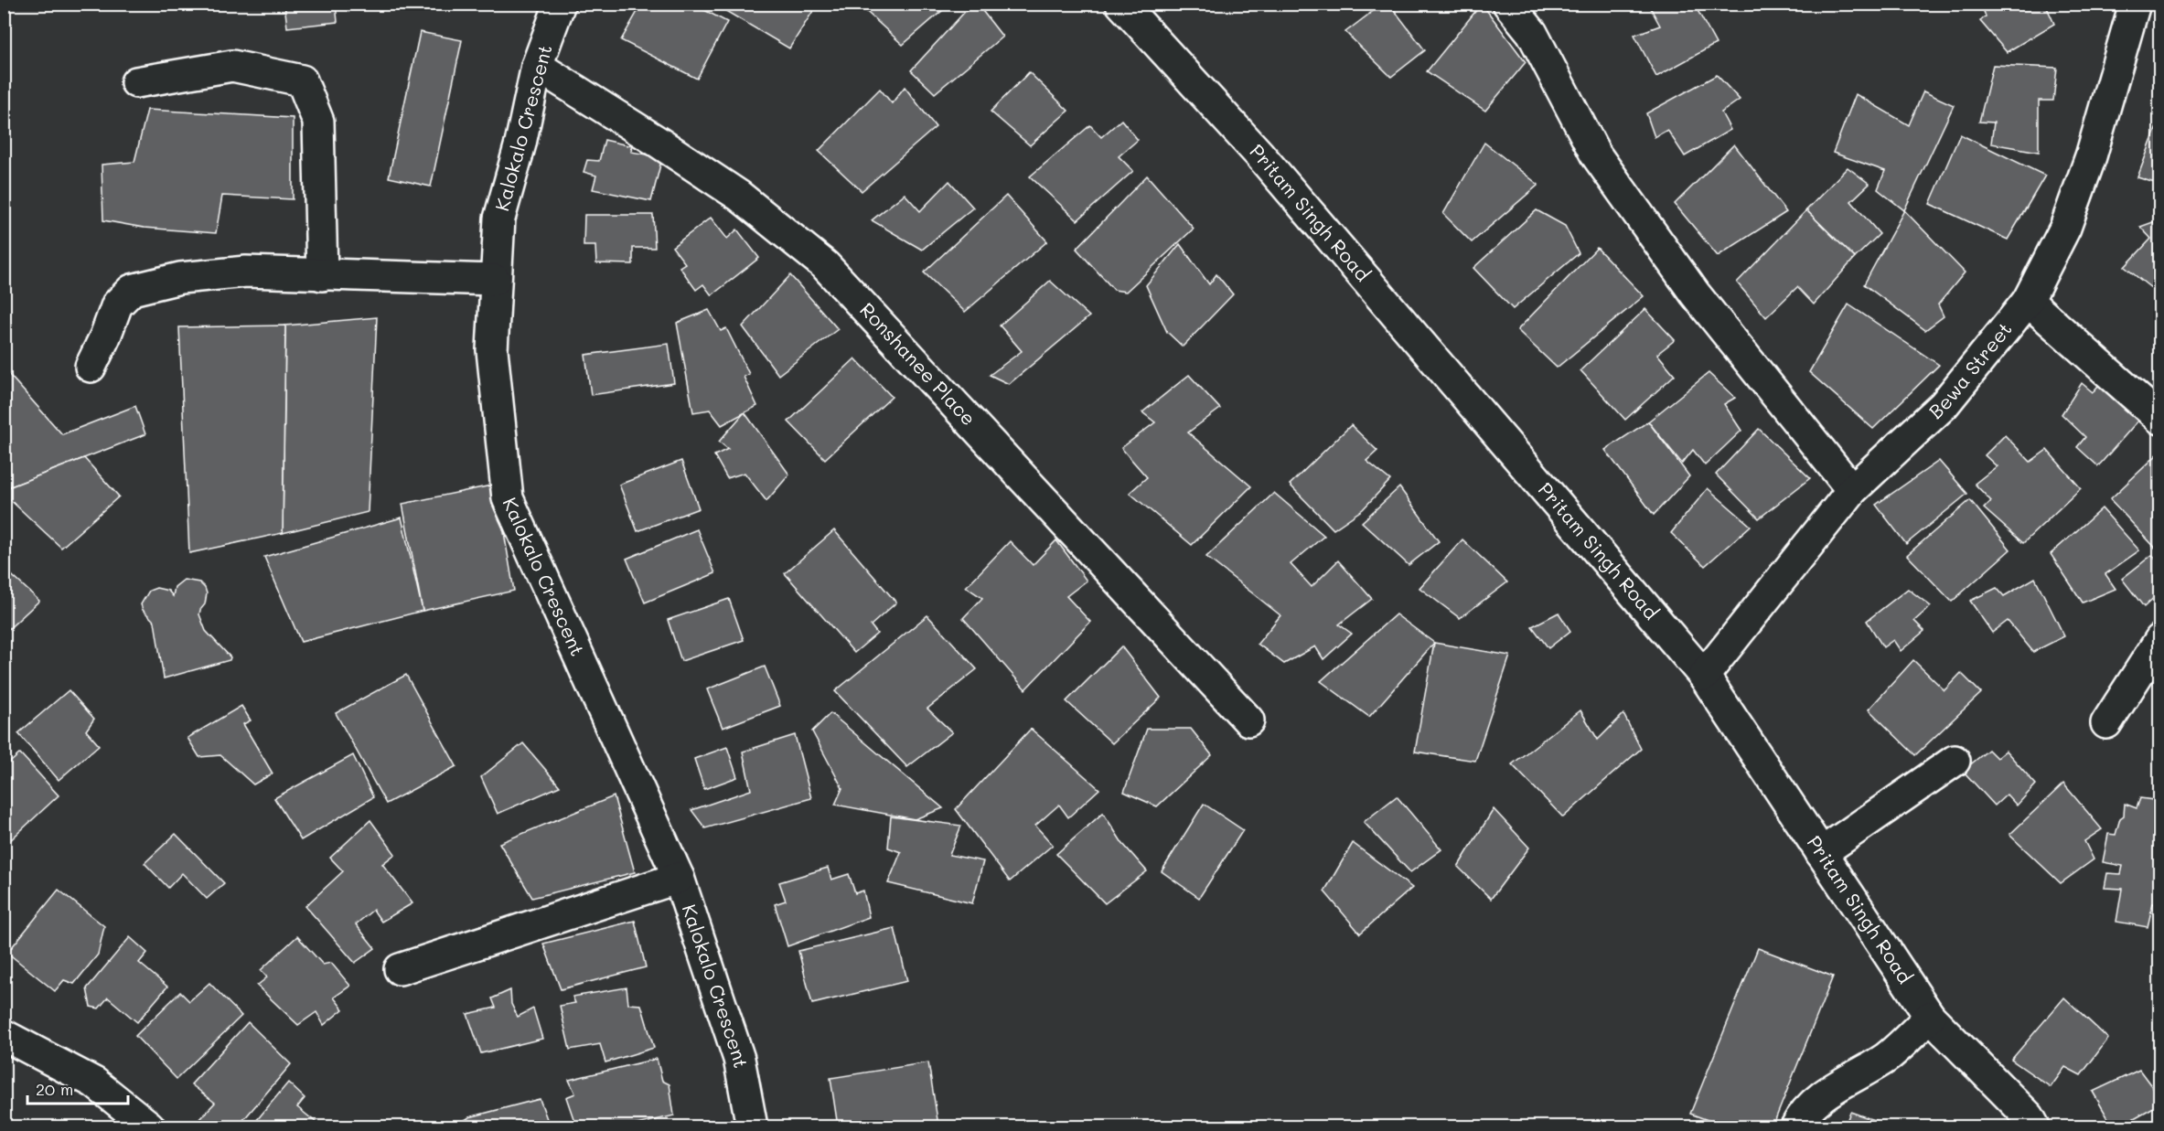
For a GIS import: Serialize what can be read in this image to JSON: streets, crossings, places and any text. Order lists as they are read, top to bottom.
{
  "streets": {
    "street": [
      "Kalokalo Crescent",
      "Pritam Singh Road",
      "Ronshanee Place",
      "Bewa Street"
    ]
  },
  "crossings": [
    ["Kalokalo Crescent", "Ronshanee Place"],
    ["Pritam Singh Road", "Bewa Street"]
  ],
  "scale_bar": "20 m"
}
